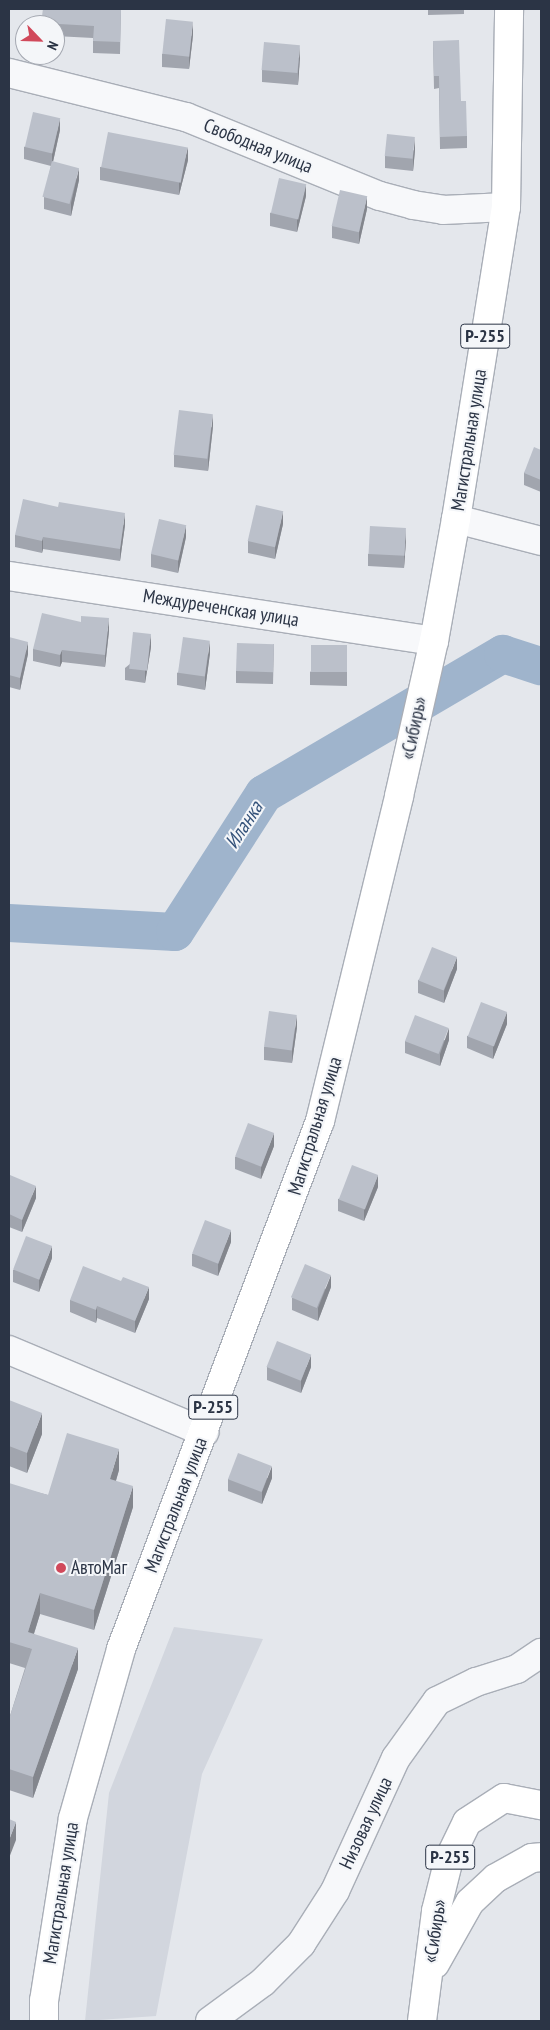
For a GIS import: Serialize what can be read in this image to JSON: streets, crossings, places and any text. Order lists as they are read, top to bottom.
{
  "streets": {
    "main road": ["Р-255", "Магистральная улица", "«Сибирь»"],
    "street": ["Свободная улица", "Междуреченская улица", "Низовая улица"]
  },
  "crossings": [
    ["Свободная улица", "Магистральная улица"],
    ["Магистральная улица", "Междуреченская улица"],
    ["Магистральная улица", "«Сибирь»"],
    ["Междуреченская улица", "«Сибирь»"]
  ],
  "water": ["Иланка"],
  "places": ["АвтоМаг"],
  "north": "bottom right"
}
